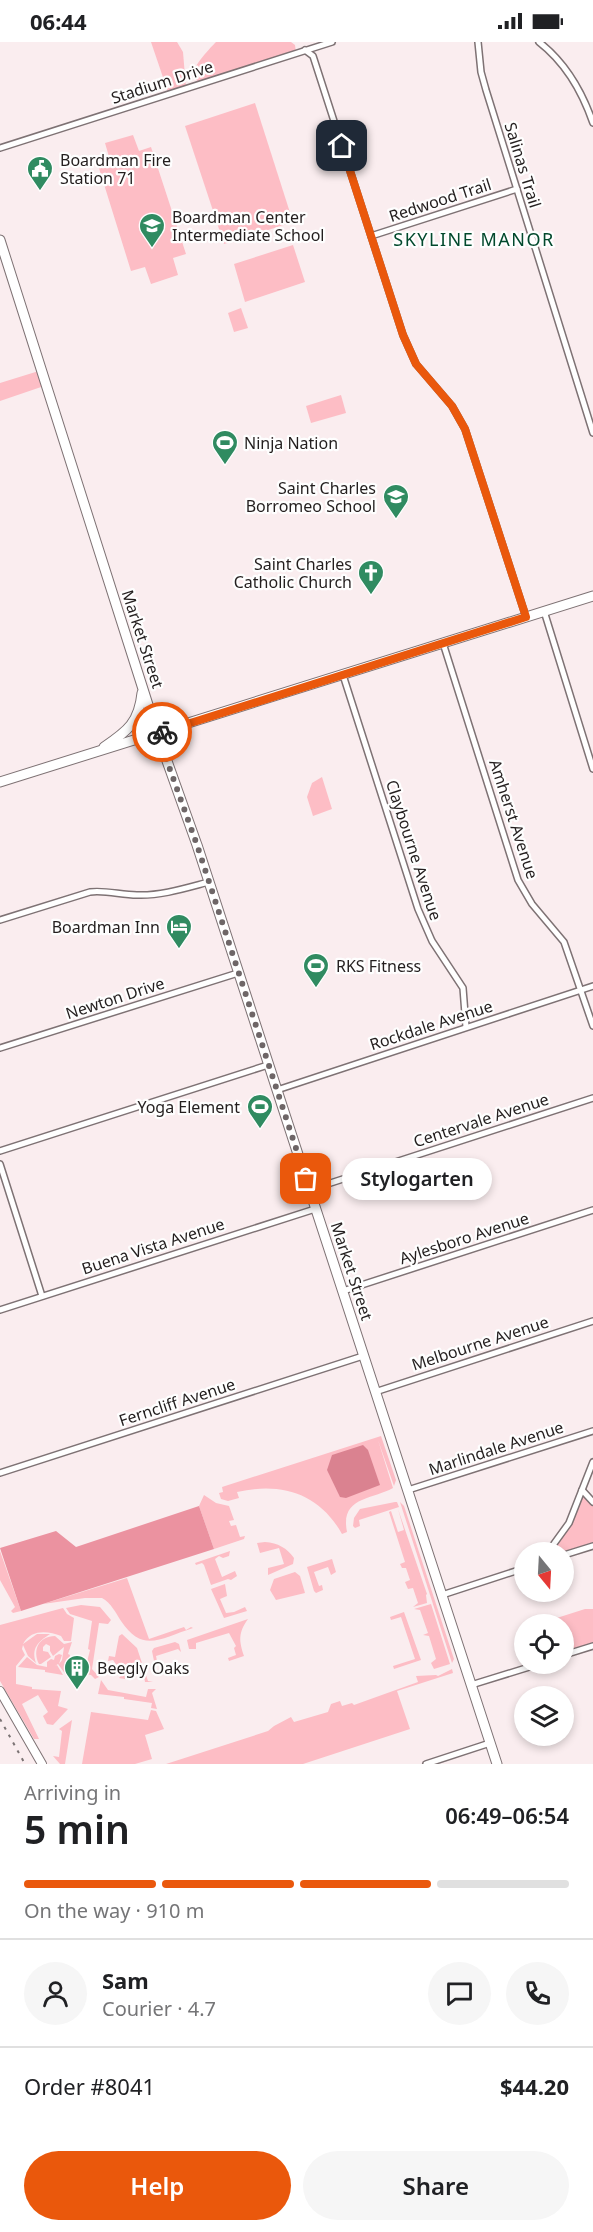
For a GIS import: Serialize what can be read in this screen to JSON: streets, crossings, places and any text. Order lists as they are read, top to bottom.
{
  "streets": {
    "main road": ["Market Street"],
    "street": [
      "Stadium Drive",
      "Salinas Trail",
      "Redwood Trail",
      "Amherst Avenue",
      "Claybourne Avenue",
      "Newton Drive",
      "Rockdale Avenue",
      "Centervale Avenue",
      "Aylesboro Avenue",
      "Buena Vista Avenue",
      "Melbourne Avenue",
      "Ferncliff Avenue",
      "Marlindale Avenue"
    ]
  },
  "crossings": [
    ["Salinas Trail", "Redwood Trail"],
    ["Market Street", "Newton Drive"],
    ["Market Street", "Rockdale Avenue"],
    ["Market Street", "Centervale Avenue"],
    ["Market Street", "Aylesboro Avenue"],
    ["Market Street", "Buena Vista Avenue"],
    ["Market Street", "Melbourne Avenue"],
    ["Market Street", "Ferncliff Avenue"],
    ["Market Street", "Marlindale Avenue"],
    ["Amherst Avenue", "Rockdale Avenue"],
    ["Claybourne Avenue", "Rockdale Avenue"]
  ],
  "districts": ["SKYLINE MANOR"],
  "places": {
    "public building": ["Boardman Fire Station 71"],
    "school or university": ["Boardman Center Intermediate School", "Saint Charles Borromeo School"],
    "sports": ["Ninja Nation", "RKS Fitness", "Yoga Element"],
    "church": ["Saint Charles Catholic Church"],
    "hotel": ["Boardman Inn"],
    "other": ["Stylogarten"],
    "building": ["Beegly Oaks"]
  },
  "north": "bottom",
  "page": {
    "status": "06:44",
    "bubble": "Stylogarten",
    "heading": ["5 min", "Arriving in", "06:49–06:54"],
    "panel": [
      "Sam",
      "Courier · 4.7",
      "Order #8041",
      "$44.20"
    ],
    "bar": "On the way · 910 m",
    "buttons": ["Help", "Share"]
  }
}
